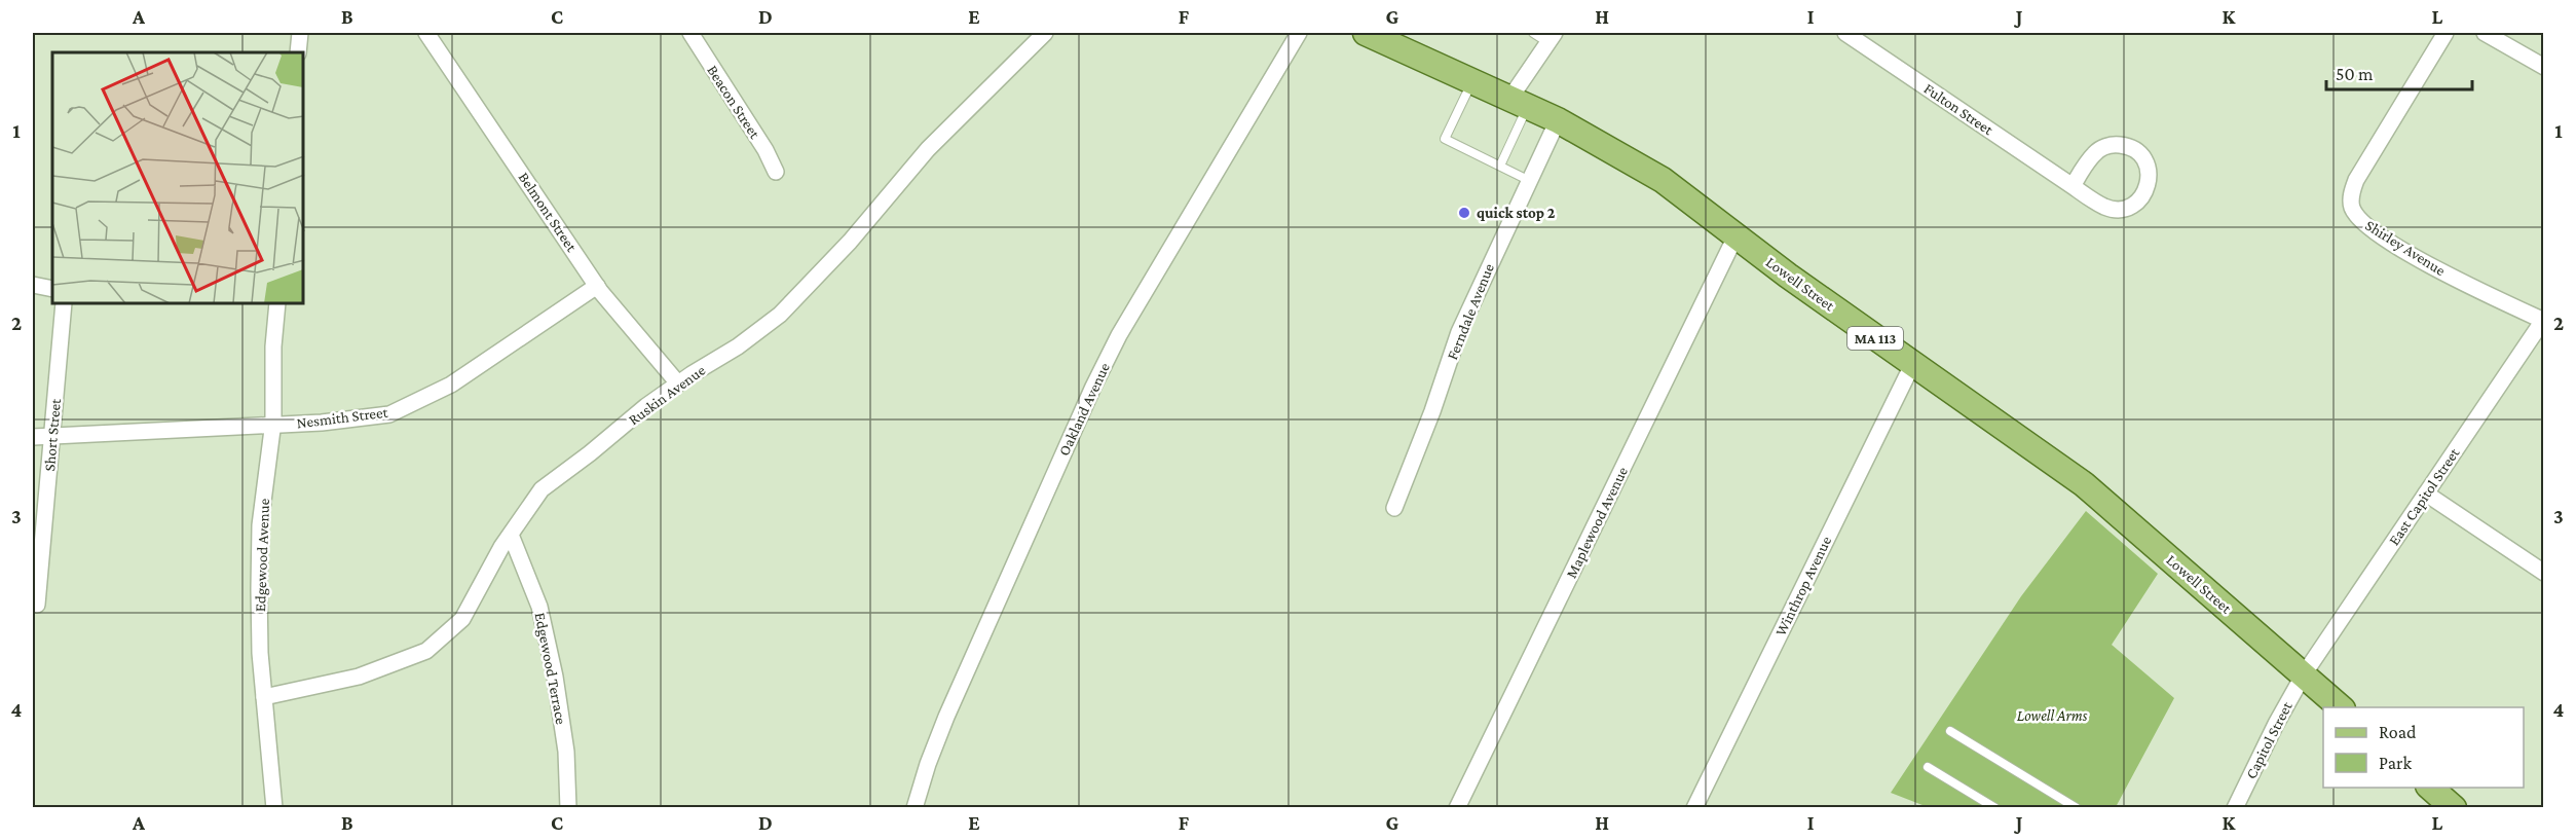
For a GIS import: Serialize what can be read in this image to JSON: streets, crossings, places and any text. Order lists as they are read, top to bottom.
{
  "streets": {
    "main road": ["Lowell Street", "MA 113"],
    "street": [
      "Beacon Street",
      "Fulton Street",
      "Belmont Street",
      "Shirley Avenue",
      "Ferndale Avenue",
      "Ruskin Avenue",
      "Oakland Avenue",
      "Nesmith Street",
      "Short Street",
      "East Capitol Street",
      "Maplewood Avenue",
      "Edgewood Avenue",
      "Winthrop Avenue",
      "Edgewood Terrace",
      "Capitol Street"
    ]
  },
  "crossings": [
    ["Belmont Street", "Ruskin Avenue"],
    ["Belmont Street", "Nesmith Street"],
    ["Shirley Avenue", "East Capitol Street"],
    ["Lowell Street", "Ferndale Avenue"],
    ["Lowell Street", "East Capitol Street"],
    ["Lowell Street", "Maplewood Avenue"],
    ["Lowell Street", "Winthrop Avenue"],
    ["Lowell Street", "Capitol Street"],
    ["Ruskin Avenue", "Edgewood Avenue"],
    ["Ruskin Avenue", "Edgewood Terrace"],
    ["Nesmith Street", "Short Street"],
    ["Nesmith Street", "Edgewood Avenue"],
    ["East Capitol Street", "Capitol Street"]
  ],
  "parks": ["Lowell Arms"],
  "places": ["quick stop 2"],
  "legend": ["Road", "Park"],
  "scale_bar": "50 m",
  "grid": {
    "columns": [
      "A",
      "B",
      "C",
      "D",
      "E",
      "F",
      "G",
      "H",
      "I",
      "J",
      "K",
      "L"
    ],
    "rows": [
      "1",
      "2",
      "3",
      "4"
    ]
  }
}
